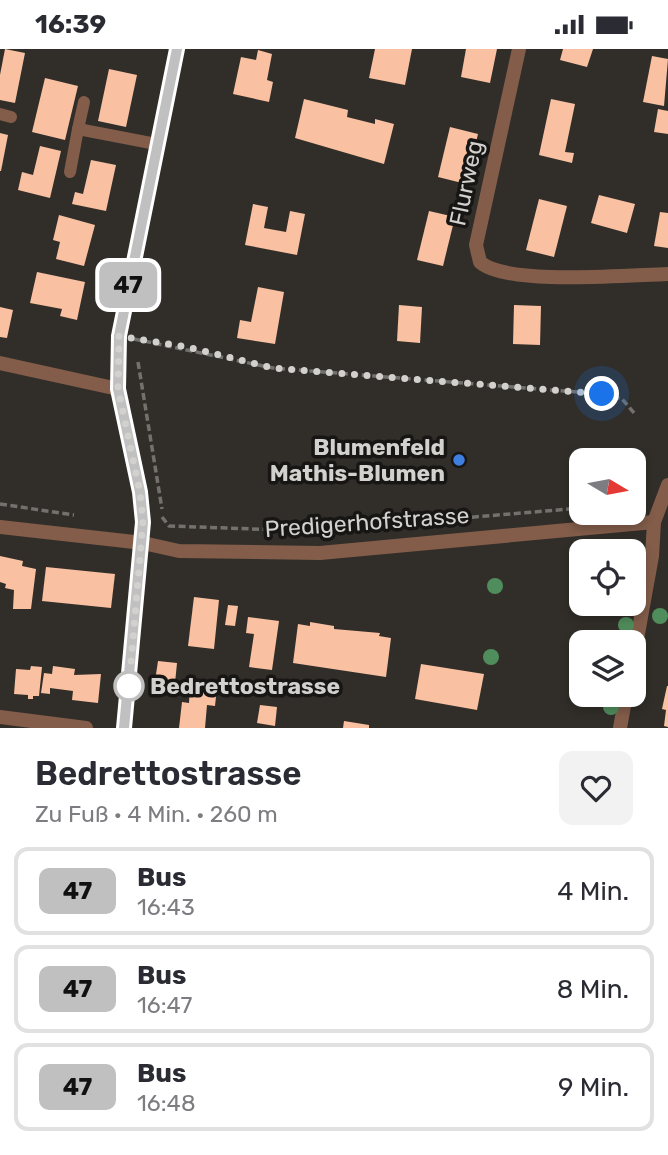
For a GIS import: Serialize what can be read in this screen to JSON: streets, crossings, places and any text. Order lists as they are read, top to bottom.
{
  "streets": {
    "street": ["Flurweg", "Predigerhofstrasse"]
  },
  "places": ["Blumenfeld Mathis-Blumen", "Bedrettostrasse"],
  "lines": ["bus line 47"],
  "north": "right",
  "page": {
    "status": "16:39",
    "on_map": "47",
    "heading": ["Bedrettostrasse", "Zu Fuß · 4 Min. · 260 m"],
    "list": [
      {
        "mark": "47",
        "name": "Bus",
        "note": "16:43",
        "value": "4 Min."
      },
      {
        "mark": "47",
        "name": "Bus",
        "note": "16:47",
        "value": "8 Min."
      },
      {
        "mark": "47",
        "name": "Bus",
        "note": "16:48",
        "value": "9 Min."
      }
    ]
  }
}
